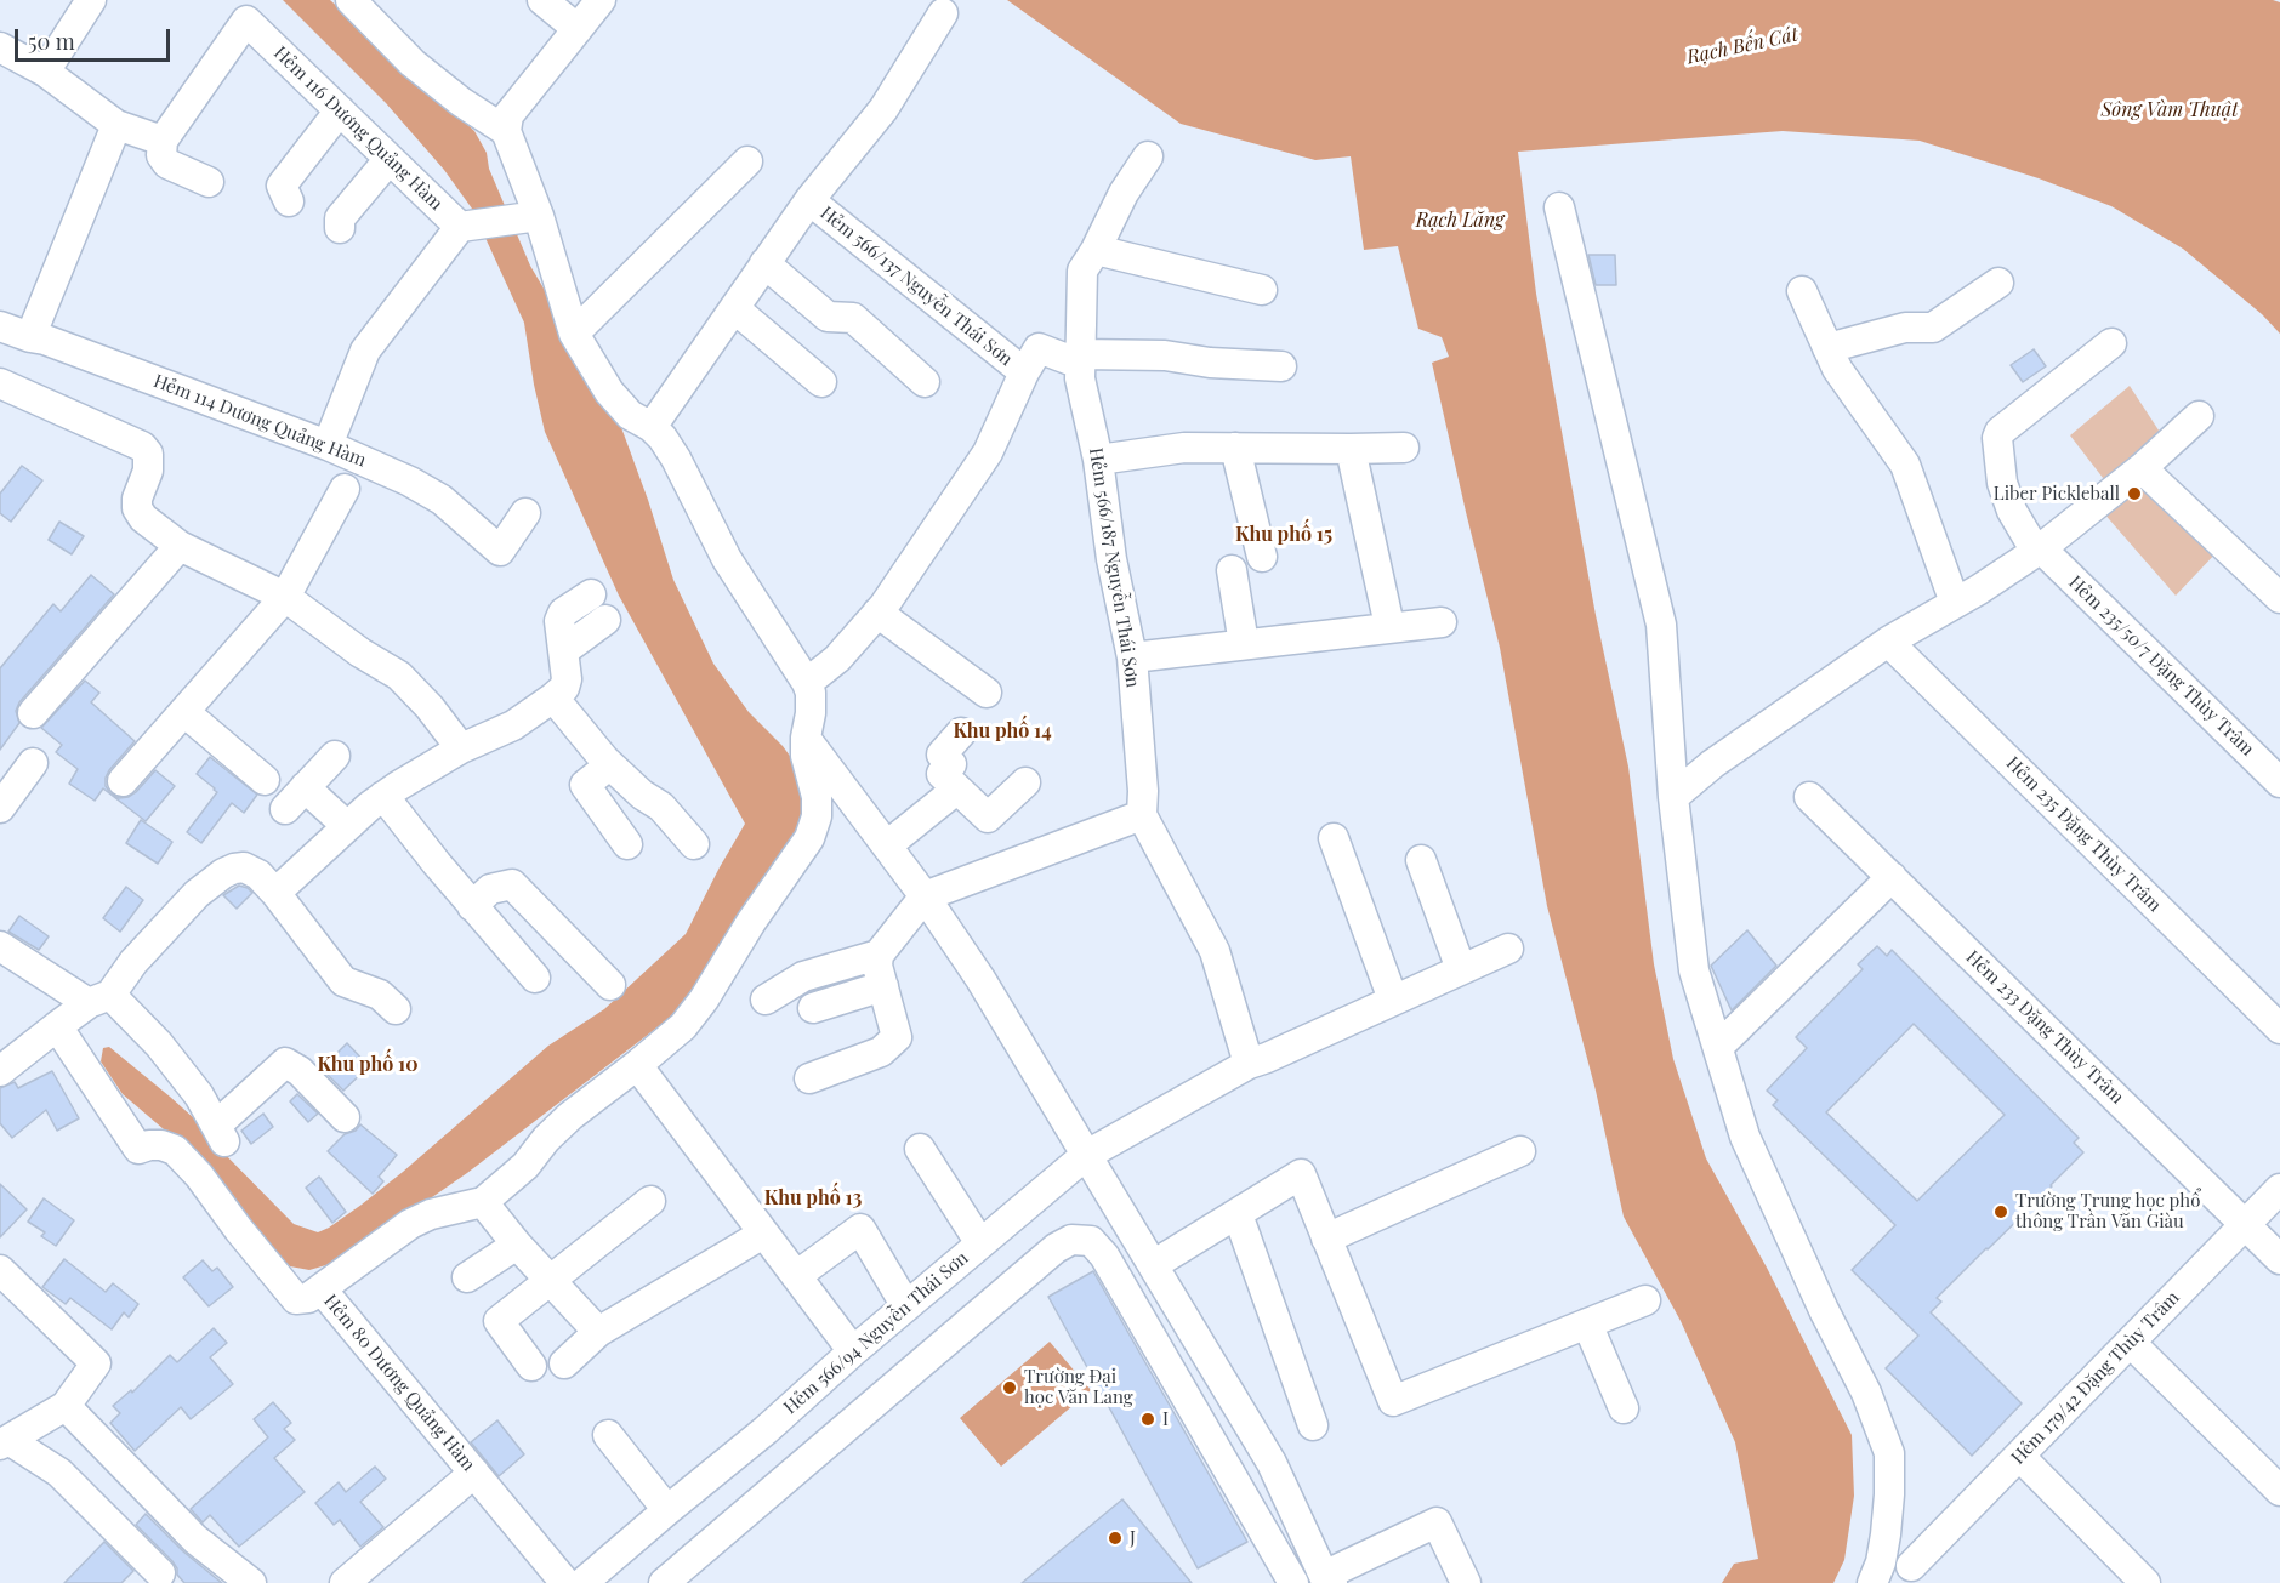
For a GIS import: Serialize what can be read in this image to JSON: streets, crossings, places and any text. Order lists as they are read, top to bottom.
{
  "streets": {
    "street": [
      "Hẻm 116 Dương Quảng Hàm",
      "Hẻm 566/137 Nguyễn Thái Sơn",
      "Hẻm 114 Dương Quảng Hàm",
      "Hẻm 566/187 Nguyễn Thái Sơn",
      "Hẻm 235/50/7 Đặng Thùy Trâm",
      "Hẻm 235 Đặng Thùy Trâm",
      "Hẻm 233 Đặng Thùy Trâm",
      "Hẻm 566/94 Nguyễn Thái Sơn",
      "Hẻm 179/42 Đặng Thùy Trâm",
      "Hẻm 80 Dương Quảng Hàm"
    ]
  },
  "crossings": [
    ["Hẻm 566/137 Nguyễn Thái Sơn", "Hẻm 566/187 Nguyễn Thái Sơn"],
    ["Hẻm 233 Đặng Thùy Trâm", "Hẻm 179/42 Đặng Thùy Trâm"]
  ],
  "districts": [
    "Khu phố 15",
    "Khu phố 14",
    "Khu phố 10",
    "Khu phố 13"
  ],
  "water": ["Rạch Bến Cát", "Sông Vàm Thuật", "Rạch Lăng"],
  "places": [
    "Liber Pickleball",
    "Trường Trung học phổ thông Trần Văn Giàu",
    "Trường Đại học Văn Lang",
    "I",
    "J"
  ],
  "scale_bar": "50 m"
}
